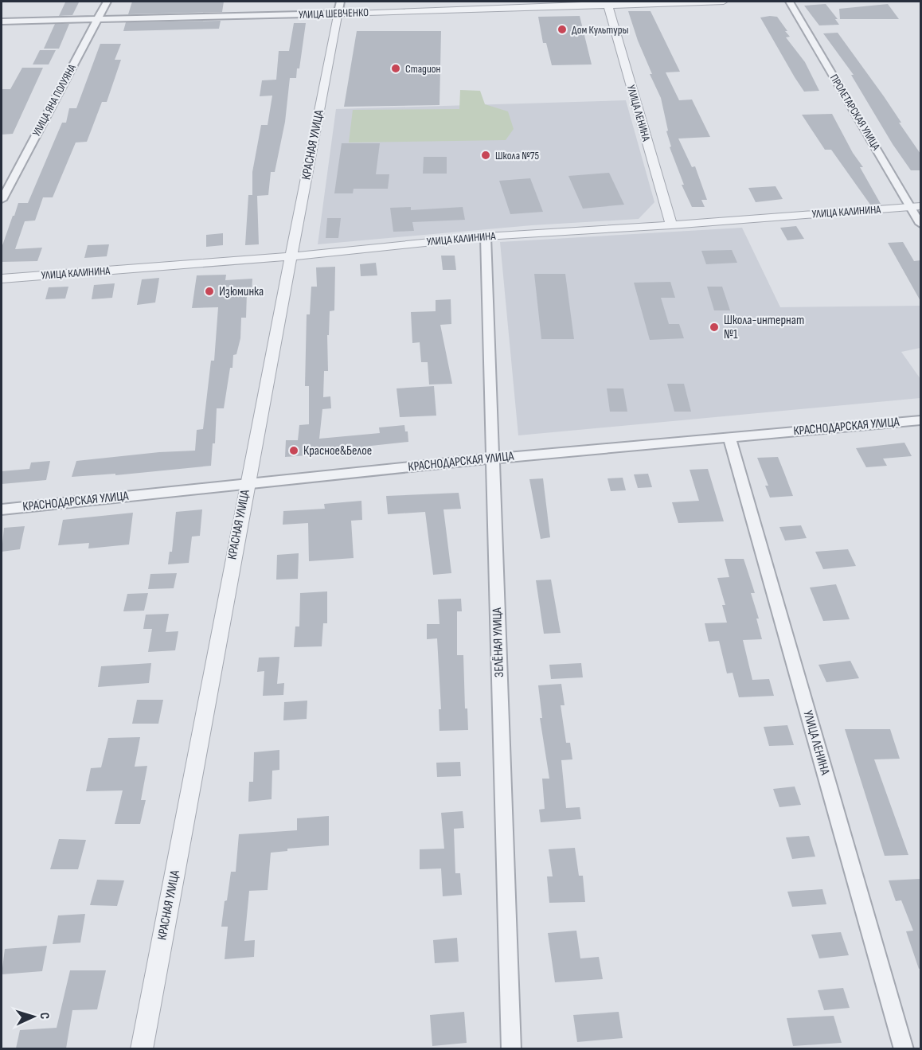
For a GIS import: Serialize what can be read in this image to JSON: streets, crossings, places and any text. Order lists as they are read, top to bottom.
{
  "streets": {
    "street": [
      "УЛИЦА ШЕВЧЕНКО",
      "УЛИЦА ЯНА ПОЛУЯНА",
      "ПРОЛЕТАРСКАЯ УЛИЦА",
      "УЛИЦА ЛЕНИНА",
      "КРАСНАЯ УЛИЦА",
      "УЛИЦА КАЛИНИНА",
      "КРАСНОДАРСКАЯ УЛИЦА",
      "ЗЕЛЁНАЯ УЛИЦА"
    ]
  },
  "crossings": [
    ["УЛИЦА ШЕВЧЕНКО", "УЛИЦА ЯНА ПОЛУЯНА"],
    ["УЛИЦА ШЕВЧЕНКО", "УЛИЦА ЛЕНИНА"],
    ["УЛИЦА ШЕВЧЕНКО", "КРАСНАЯ УЛИЦА"],
    ["ПРОЛЕТАРСКАЯ УЛИЦА", "УЛИЦА КАЛИНИНА"],
    ["УЛИЦА ЛЕНИНА", "УЛИЦА КАЛИНИНА"],
    ["УЛИЦА ЛЕНИНА", "КРАСНОДАРСКАЯ УЛИЦА"],
    ["КРАСНАЯ УЛИЦА", "УЛИЦА КАЛИНИНА"],
    ["КРАСНАЯ УЛИЦА", "КРАСНОДАРСКАЯ УЛИЦА"],
    ["УЛИЦА КАЛИНИНА", "ЗЕЛЁНАЯ УЛИЦА"],
    ["КРАСНОДАРСКАЯ УЛИЦА", "ЗЕЛЁНАЯ УЛИЦА"]
  ],
  "places": [
    "Дом Культуры",
    "Стадион",
    "Школа №75",
    "Изюминка",
    "Школа-интернат №1",
    "Красное&Белое"
  ],
  "north": "right"
}
